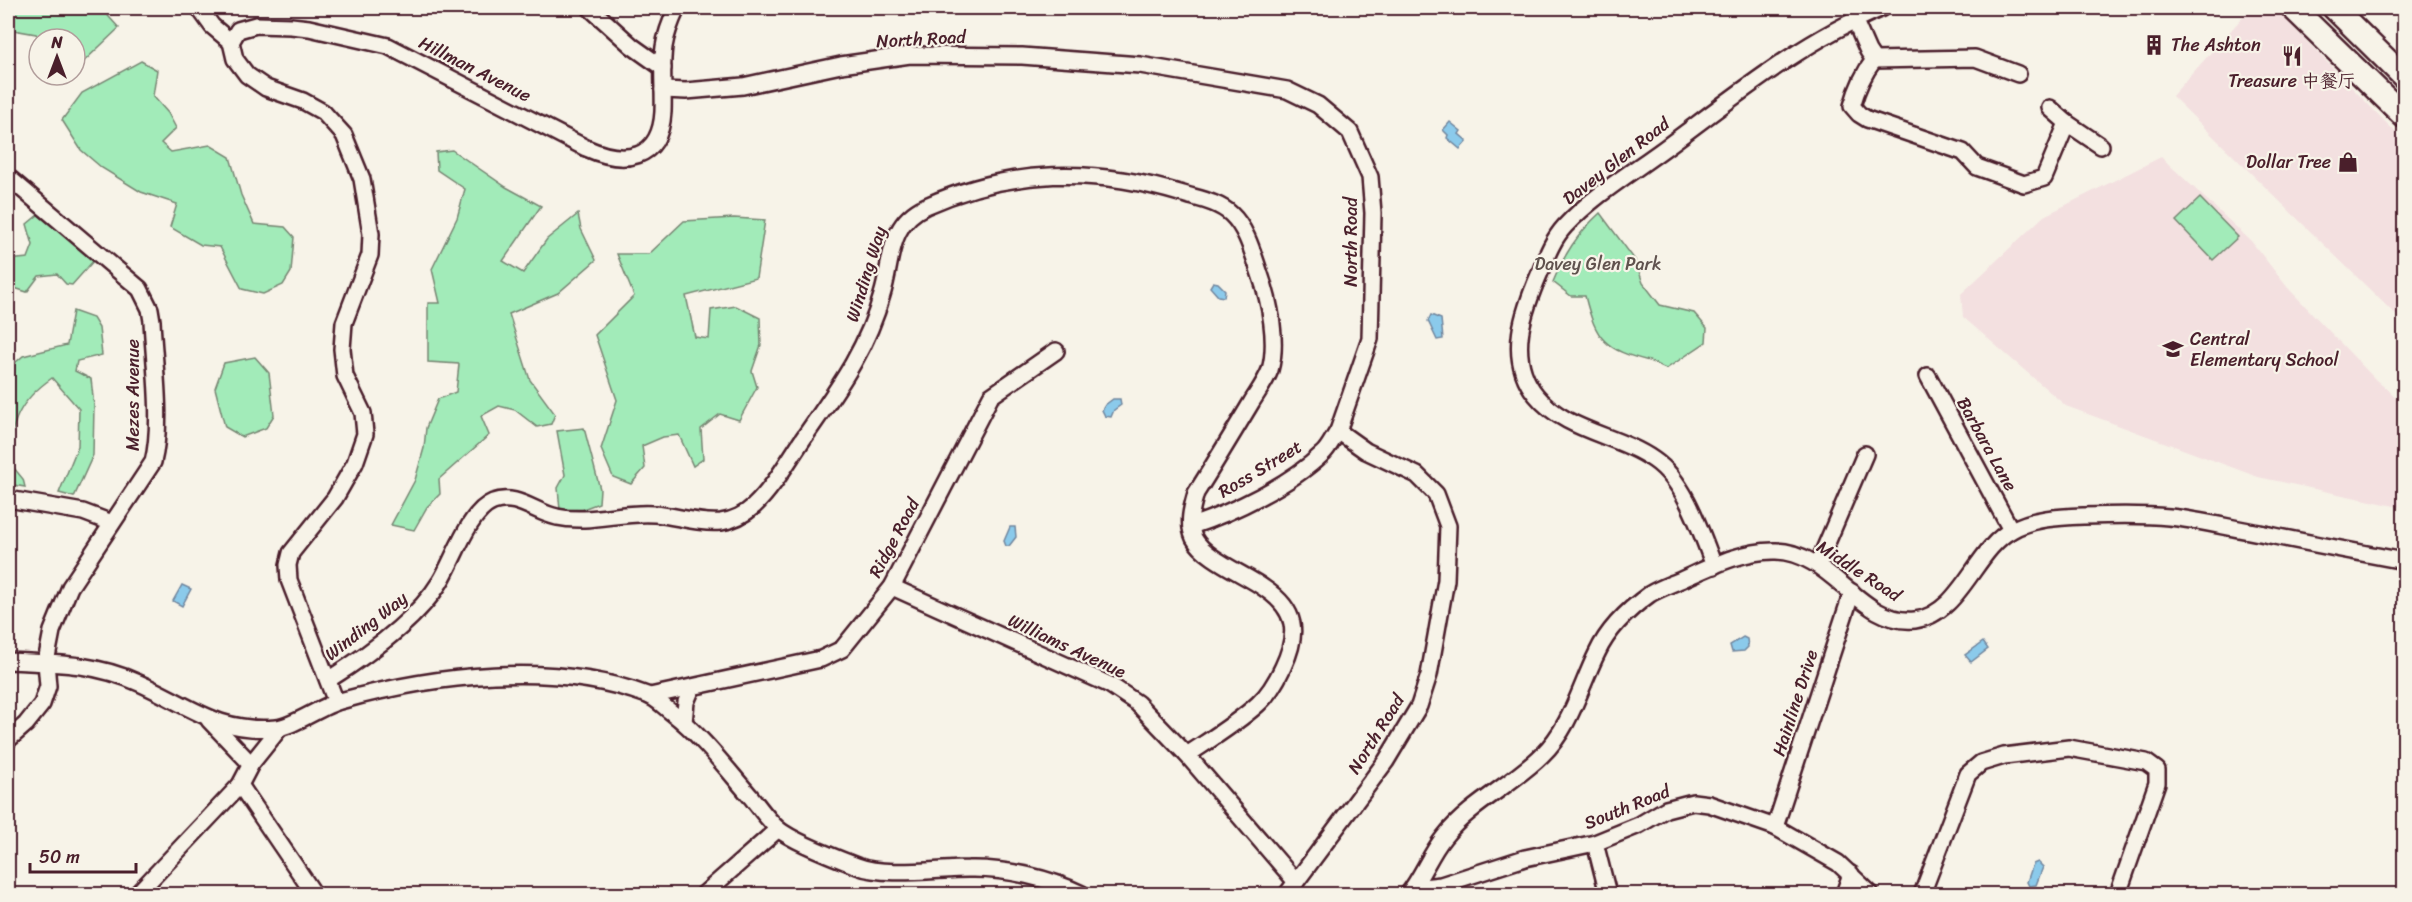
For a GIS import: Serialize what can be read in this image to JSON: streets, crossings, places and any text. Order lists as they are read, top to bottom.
{
  "streets": {
    "street": [
      "North Road",
      "Hillman Avenue",
      "Davey Glen Road",
      "Winding Way",
      "Mezes Avenue",
      "Barbara Lane",
      "Ross Street",
      "Ridge Road",
      "Middle Road",
      "Williams Avenue",
      "Hainline Drive",
      "South Road"
    ]
  },
  "crossings": [
    ["North Road", "Hillman Avenue"],
    ["North Road", "Ross Street"],
    ["North Road", "Williams Avenue"],
    ["Davey Glen Road", "Middle Road"],
    ["Winding Way", "Ross Street"],
    ["Barbara Lane", "Middle Road"],
    ["Ridge Road", "Williams Avenue"],
    ["Middle Road", "Hainline Drive"],
    ["Middle Road", "South Road"],
    ["Hainline Drive", "South Road"]
  ],
  "parks": ["Davey Glen Park"],
  "places": {
    "building": ["The Ashton"],
    "restaurant": ["Treasure 中餐厅"],
    "shop": ["Dollar Tree"],
    "school or university": ["Central Elementary School"]
  },
  "scale_bar": "50 m",
  "north": "top"
}
